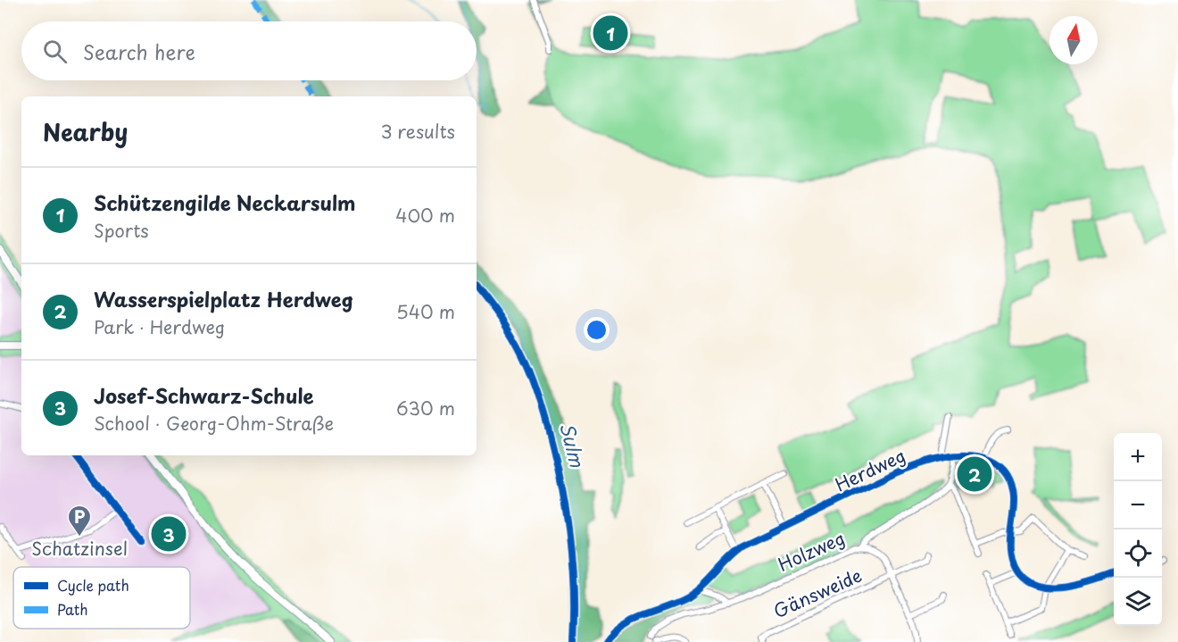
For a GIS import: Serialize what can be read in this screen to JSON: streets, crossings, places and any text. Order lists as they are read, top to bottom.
{
  "streets": {
    "street": ["Herdweg", "Holzweg", "Gänsweide"]
  },
  "water": ["Sulm"],
  "places": {
    "parking": ["Schatzinsel"]
  },
  "legend": ["Cycle path", "Path"],
  "north": "top",
  "page": {
    "pins": ["1", "2", "3"],
    "search": "Search here",
    "heading": ["Nearby", "3 results"],
    "list": [
      {
        "mark": "1",
        "name": "Schützengilde Neckarsulm",
        "note": "Sports",
        "value": "400 m"
      },
      {
        "mark": "2",
        "name": "Wasserspielplatz Herdweg",
        "note": "Park · Herdweg",
        "value": "540 m"
      },
      {
        "mark": "3",
        "name": "Josef-Schwarz-Schule",
        "note": "School · Georg-Ohm-Straße",
        "value": "630 m"
      }
    ],
    "map_buttons": ["+", "−"]
  }
}
